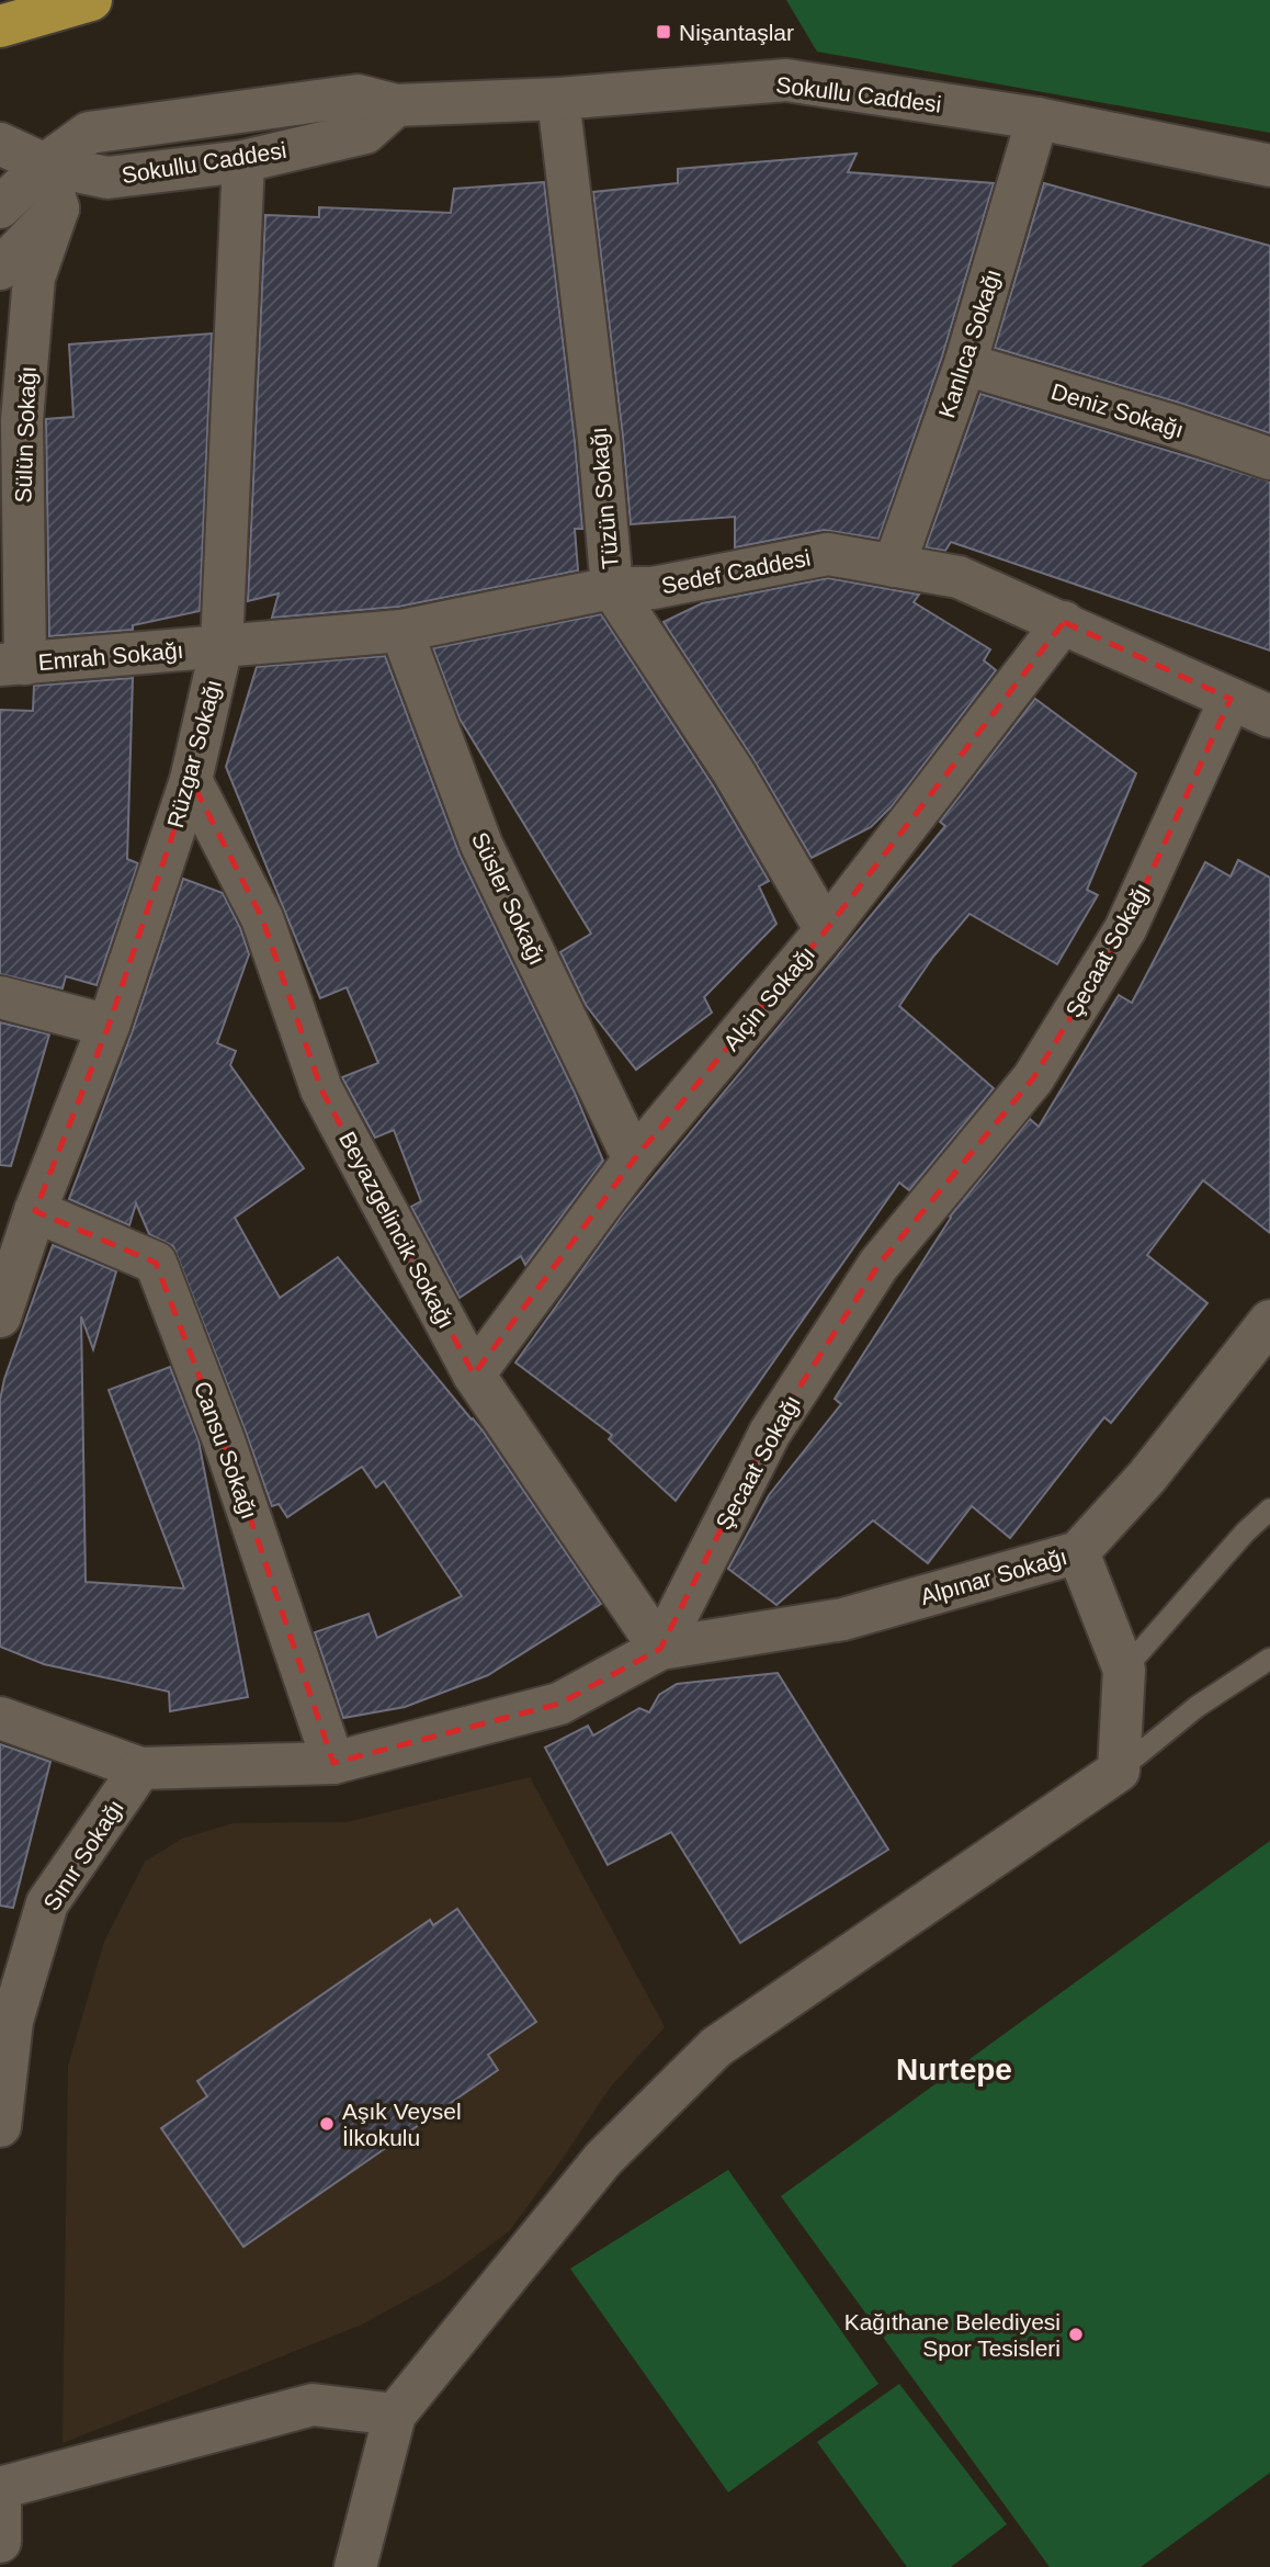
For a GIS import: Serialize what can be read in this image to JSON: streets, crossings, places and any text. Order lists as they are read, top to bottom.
{
  "streets": {
    "street": [
      "Sokullu Caddesi",
      "Kanlıca Sokağı",
      "Deniz Sokağı",
      "Sülün Sokağı",
      "Tüzün Sokağı",
      "Sedef Caddesi",
      "Emrah Sokağı",
      "Rüzgar Sokağı",
      "Süsler Sokağı",
      "Şecaat Sokağı",
      "Alçin Sokağı",
      "Beyazgelincik Sokağı",
      "Cansu Sokağı",
      "Alpınar Sokağı",
      "Sınır Sokağı"
    ]
  },
  "crossings": [
    ["Sokullu Caddesi", "Kanlıca Sokağı"],
    ["Sokullu Caddesi", "Tüzün Sokağı"],
    ["Sokullu Caddesi", "Rüzgar Sokağı"],
    ["Kanlıca Sokağı", "Deniz Sokağı"],
    ["Kanlıca Sokağı", "Sedef Caddesi"],
    ["Sülün Sokağı", "Emrah Sokağı"],
    ["Tüzün Sokağı", "Sedef Caddesi"],
    ["Tüzün Sokağı", "Alçin Sokağı"],
    ["Sedef Caddesi", "Emrah Sokağı"],
    ["Sedef Caddesi", "Rüzgar Sokağı"],
    ["Sedef Caddesi", "Süsler Sokağı"],
    ["Sedef Caddesi", "Şecaat Sokağı"],
    ["Sedef Caddesi", "Alçin Sokağı"],
    ["Emrah Sokağı", "Rüzgar Sokağı"],
    ["Rüzgar Sokağı", "Beyazgelincik Sokağı"],
    ["Rüzgar Sokağı", "Cansu Sokağı"],
    ["Süsler Sokağı", "Alçin Sokağı"],
    ["Şecaat Sokağı", "Beyazgelincik Sokağı"],
    ["Şecaat Sokağı", "Alpınar Sokağı"],
    ["Alçin Sokağı", "Beyazgelincik Sokağı"],
    ["Beyazgelincik Sokağı", "Alpınar Sokağı"]
  ],
  "districts": ["Nurtepe"],
  "places": {
    "transit": ["Nişantaşlar"],
    "other": ["Aşık Veysel İlkokulu", "Kağıthane Belediyesi Spor Tesisleri"]
  }
}
